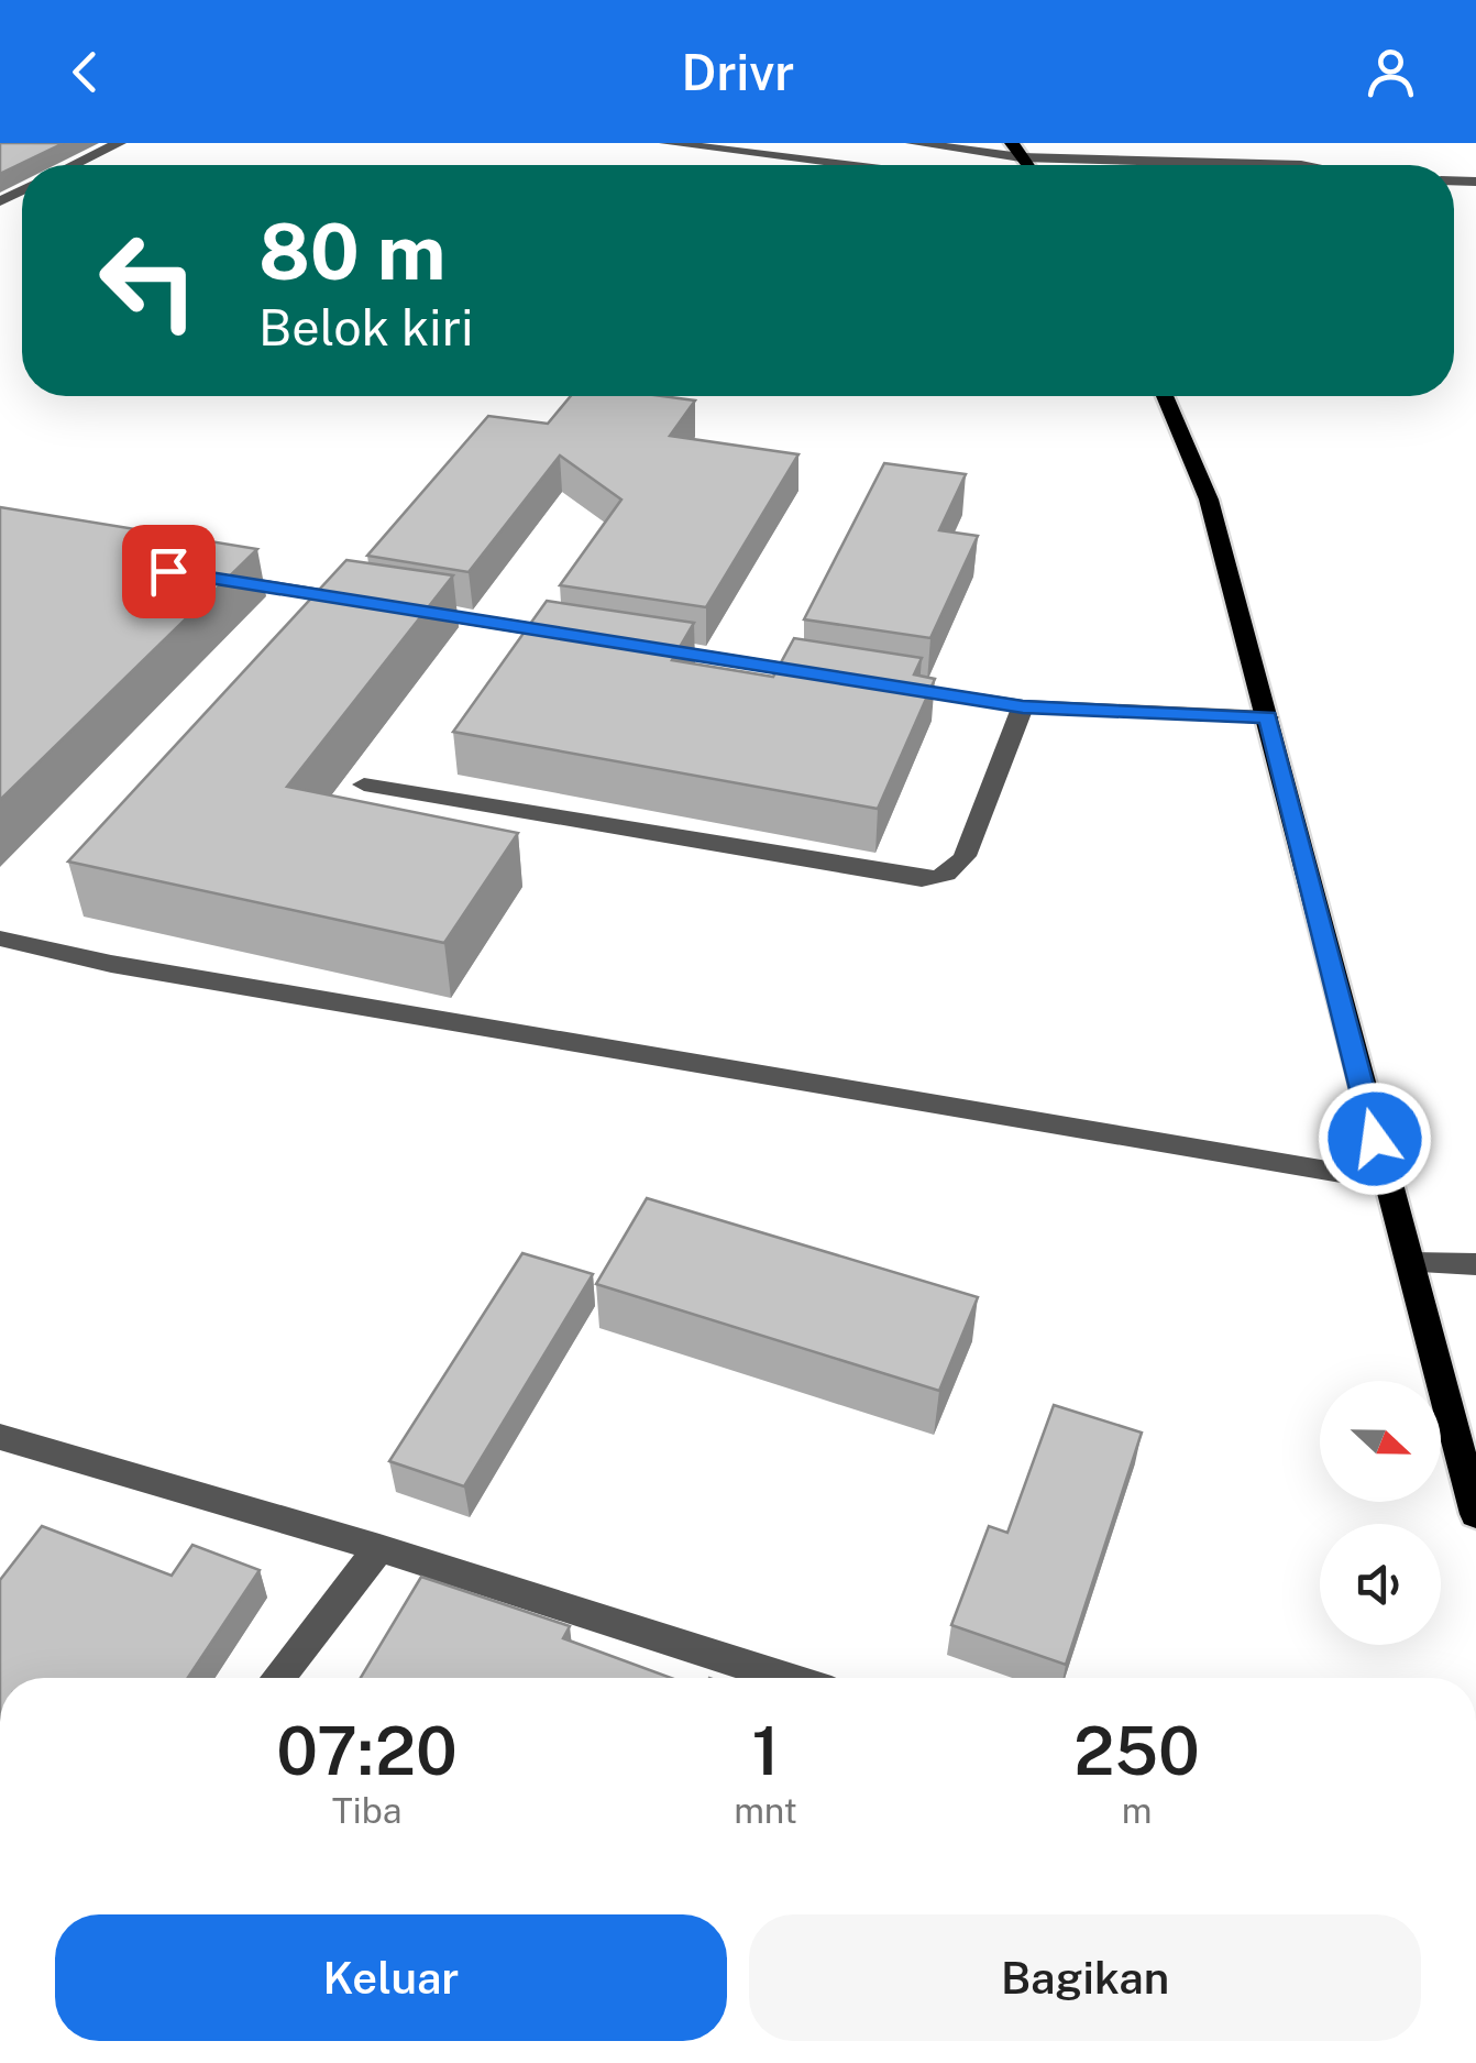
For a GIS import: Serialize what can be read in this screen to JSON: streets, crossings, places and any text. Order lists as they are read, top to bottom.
{
  "north": "right",
  "page": {
    "header": "Drivr",
    "turn": ["80 m", "Belok kiri"],
    "eta": [
      "07:20",
      "Tiba",
      "1",
      "mnt",
      "250",
      "m"
    ],
    "buttons": ["Keluar", "Bagikan"]
  }
}
